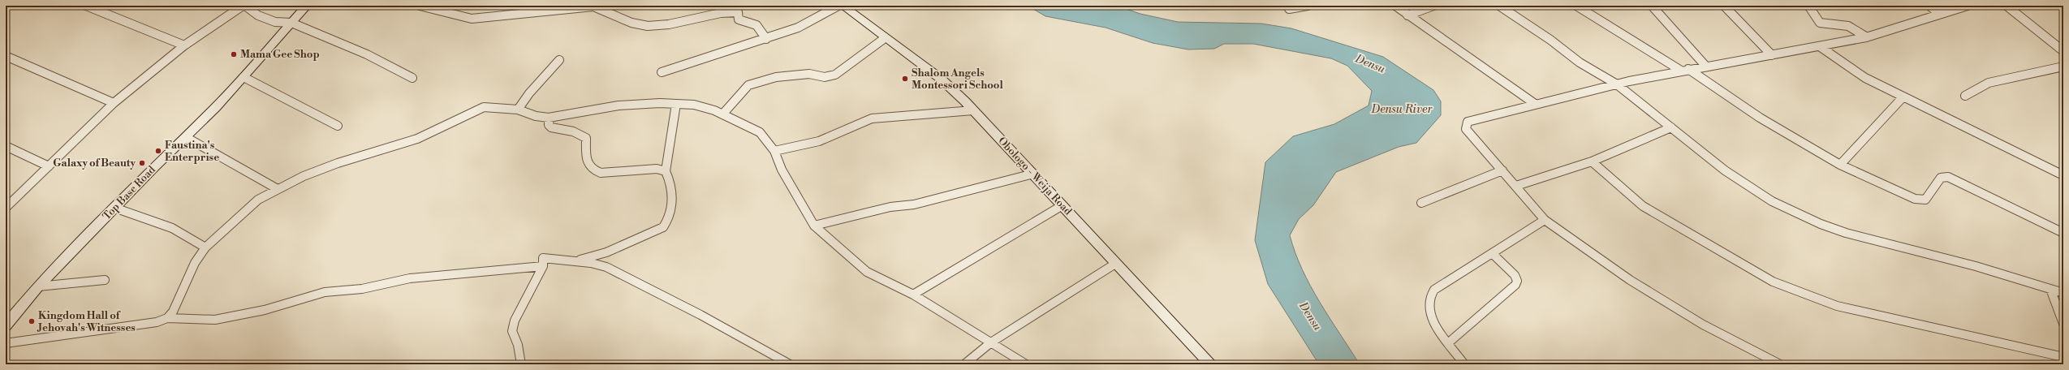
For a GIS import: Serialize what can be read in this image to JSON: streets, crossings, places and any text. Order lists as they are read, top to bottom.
{
  "streets": {
    "street": ["Obologo - Weija Road", "Top Base Road"]
  },
  "water": ["Densu", "Densu River"],
  "places": [
    "Mama Gee Shop",
    "Shalom Angels Montessori School",
    "Faustina's Enterprise",
    "Galaxy of Beauty",
    "Kingdom Hall of Jehovah's Witnesses"
  ]
}
